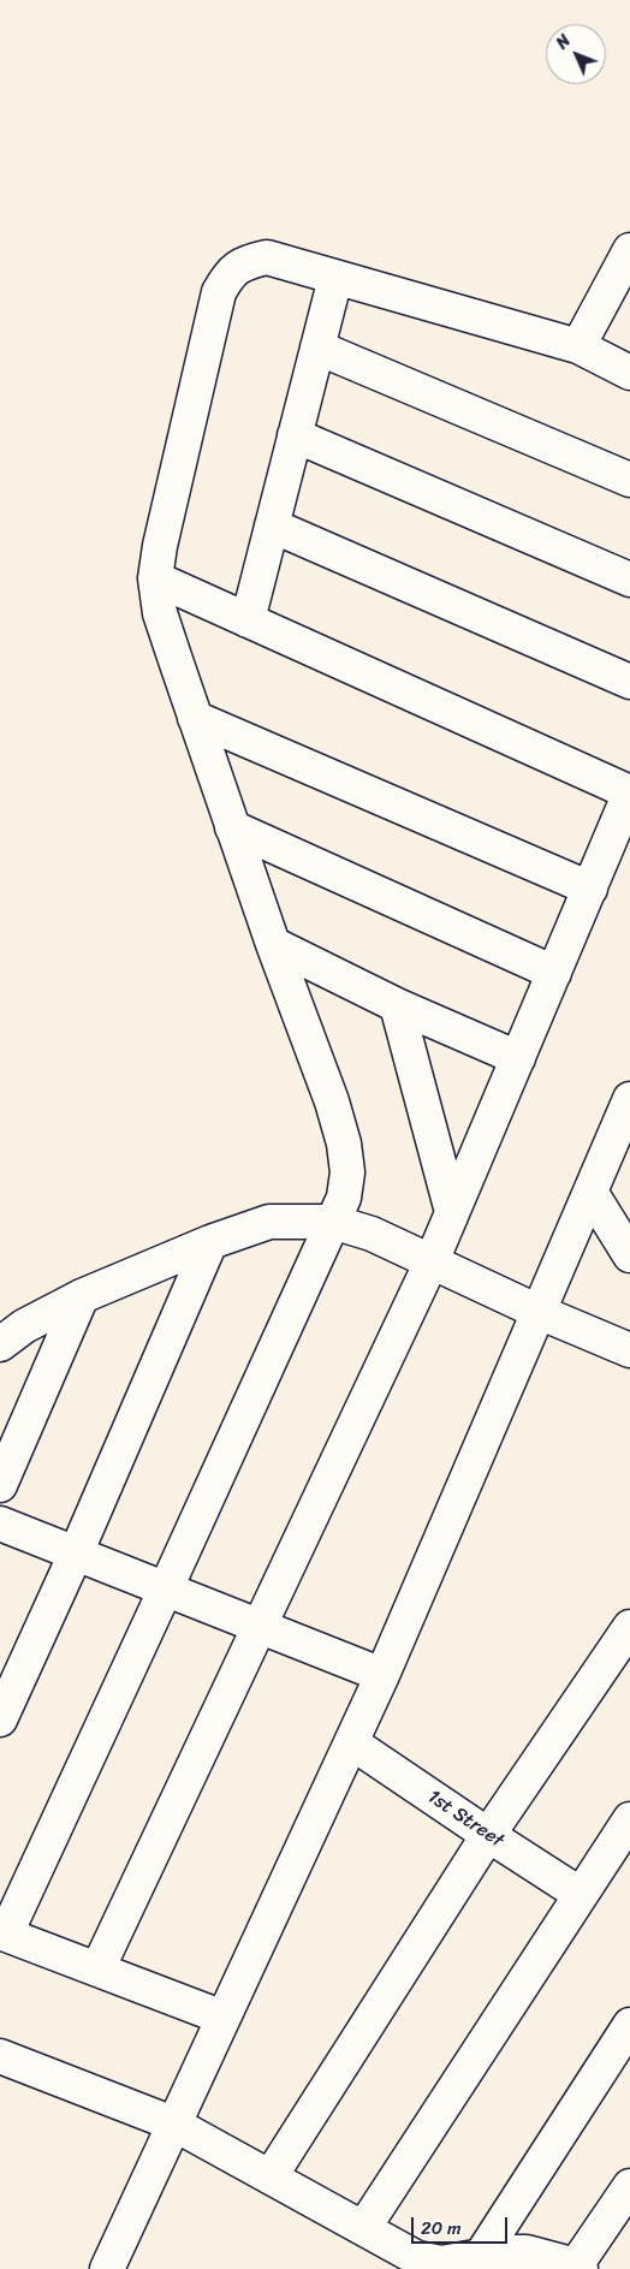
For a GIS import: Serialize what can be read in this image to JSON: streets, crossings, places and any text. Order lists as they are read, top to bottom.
{
  "streets": {
    "street": ["1st Street"]
  },
  "scale_bar": "20 m",
  "north": "top left"
}
